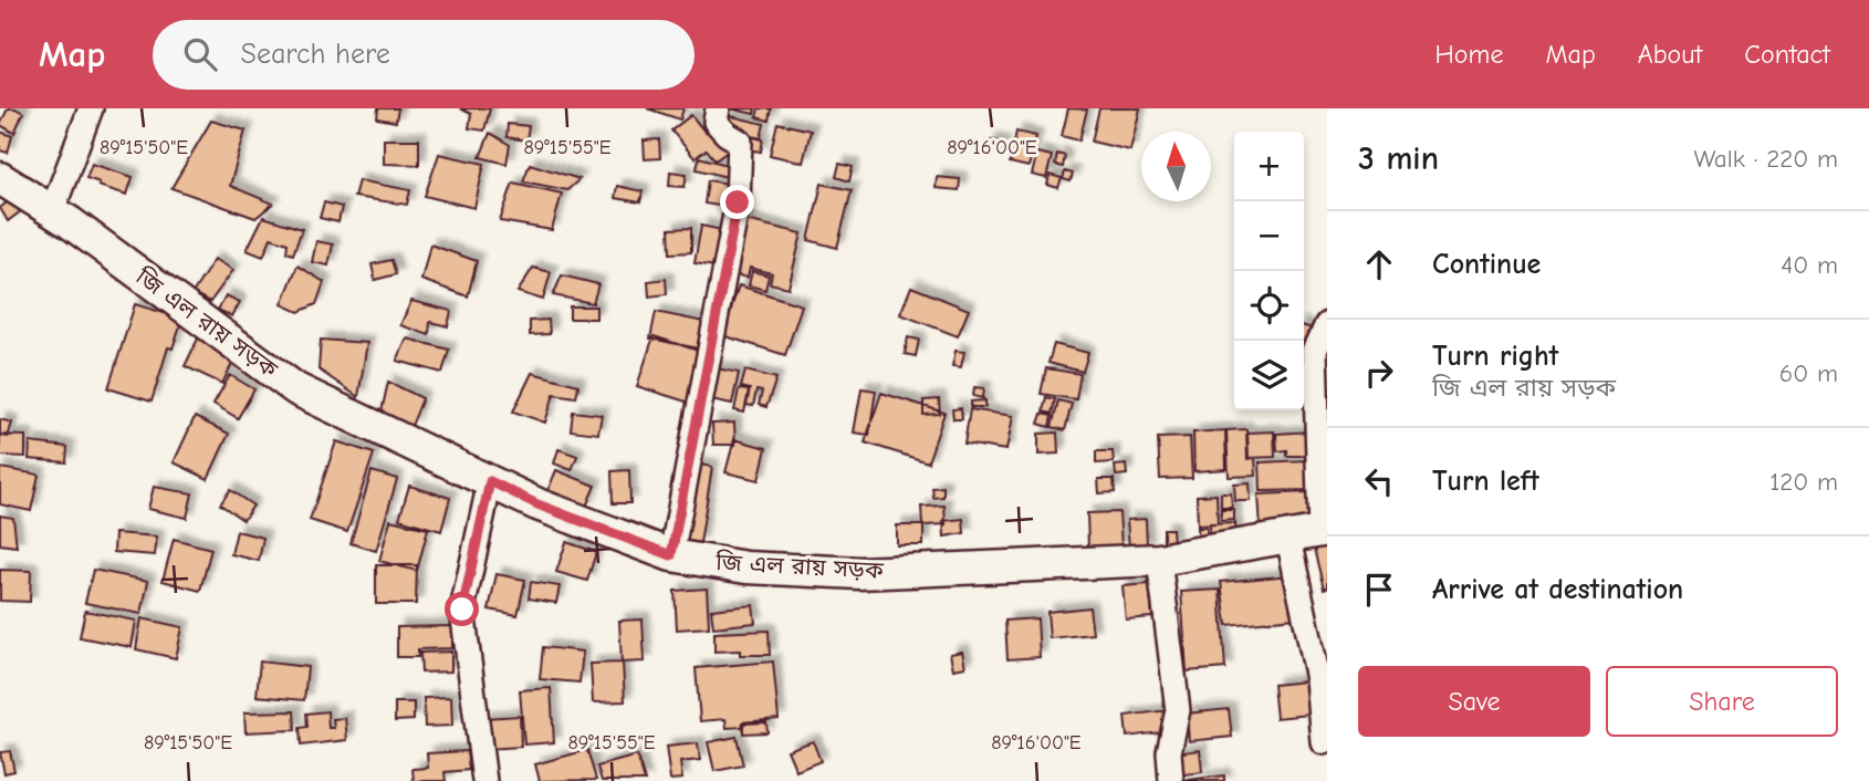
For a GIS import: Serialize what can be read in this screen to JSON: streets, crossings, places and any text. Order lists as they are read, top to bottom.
{
  "streets": {
    "main road": ["জি এল রায় সড়ক"]
  },
  "north": "top",
  "page": {
    "header": "Map",
    "search": "Search here",
    "nav": [
      "Home",
      "Map",
      "About",
      "Contact"
    ],
    "heading": ["3 min", "Walk · 220 m"],
    "map_buttons": ["+", "−"],
    "list": [
      ["Continue", "40 m"],
      ["Turn right", "জি এল রায় সড়ক", "60 m"],
      ["Turn left", "120 m"],
      "Arrive at destination"
    ],
    "buttons": ["Save", "Share"]
  },
  "coordinates": ["89°15'50\"E", "89°15'55\"E", "89°16'00\"E"]
}
